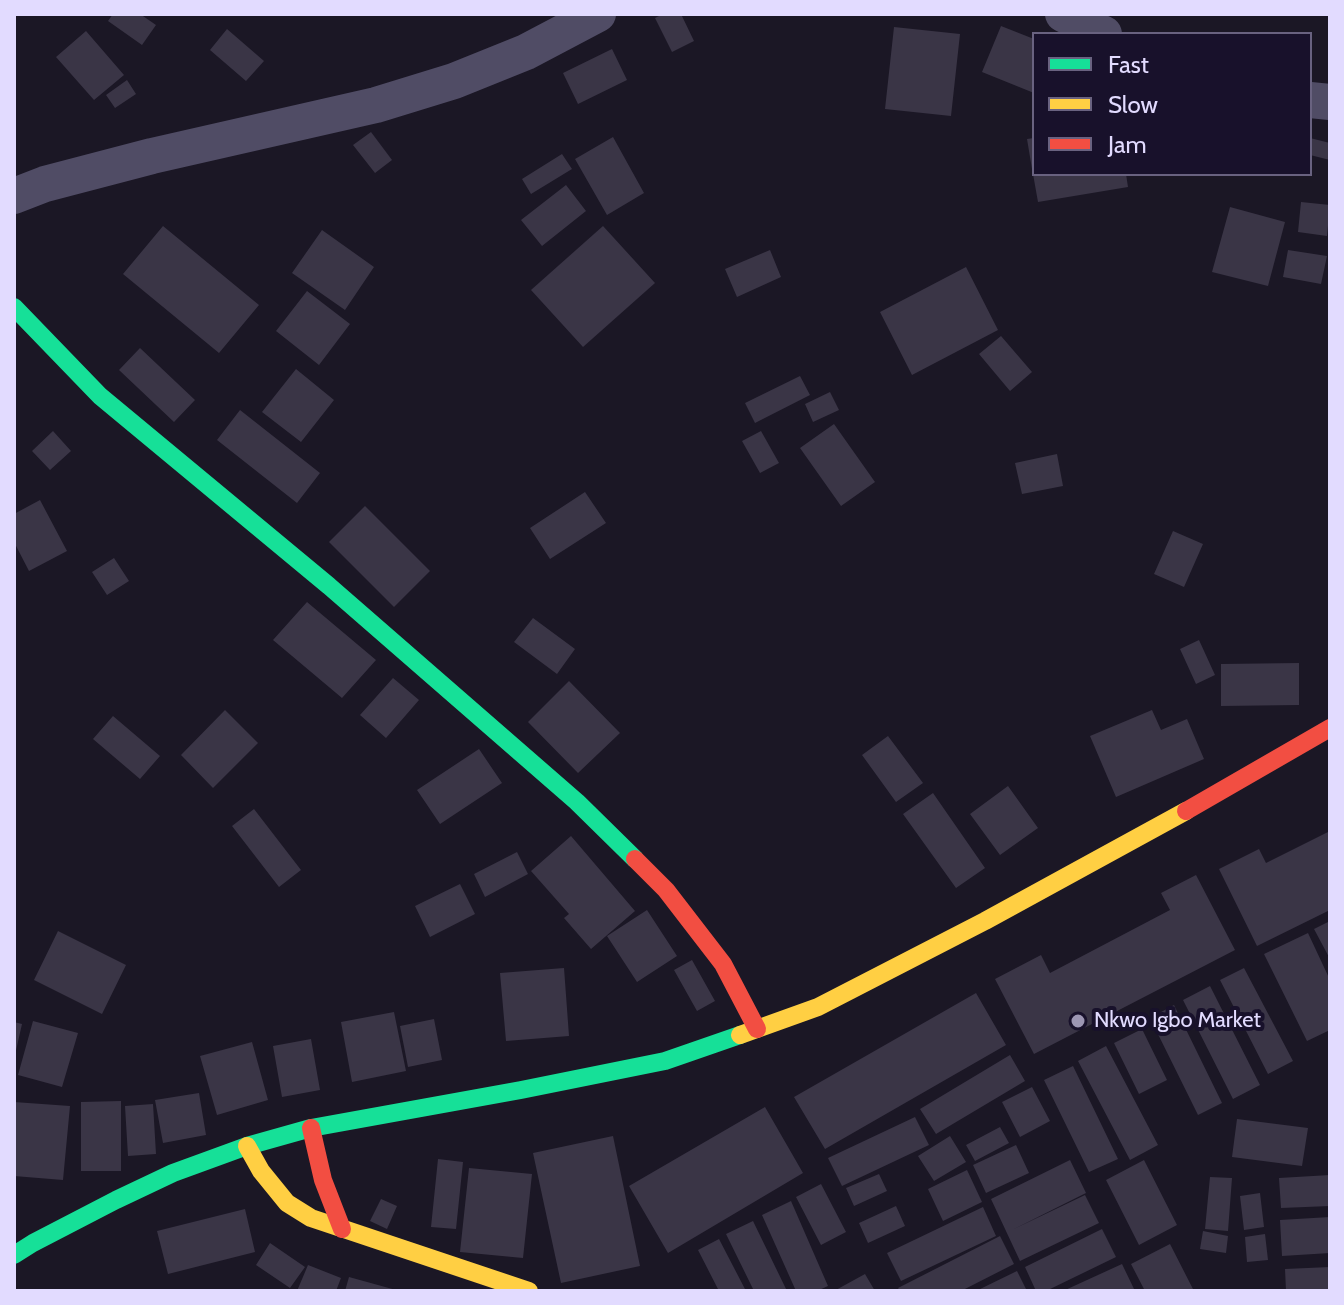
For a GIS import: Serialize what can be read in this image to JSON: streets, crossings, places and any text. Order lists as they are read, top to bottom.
{
  "places": ["Nkwo Igbo Market"],
  "legend": ["Fast", "Slow", "Jam"]
}
